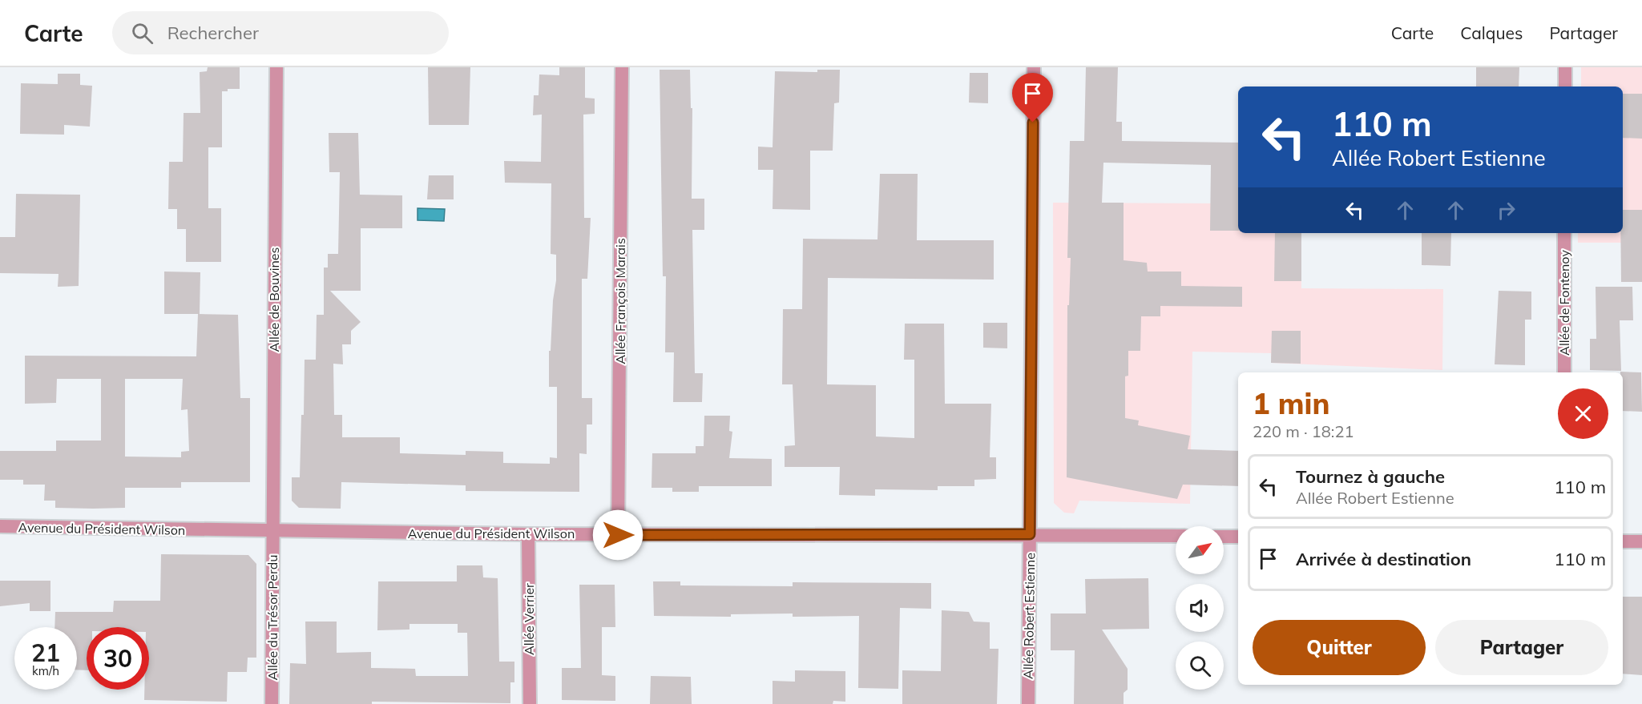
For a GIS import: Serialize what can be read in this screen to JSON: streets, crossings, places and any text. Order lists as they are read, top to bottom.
{
  "streets": {
    "street": [
      "Allée de Bouvines",
      "Allée François Marais",
      "Allée de Fontenoy",
      "Avenue du Président Wilson",
      "Allée Robert Estienne",
      "Allée du Trésor Perdu",
      "Allée Verrier"
    ]
  },
  "crossings": [
    ["Allée de Bouvines", "Avenue du Président Wilson"],
    ["Allée de Bouvines", "Allée du Trésor Perdu"],
    ["Allée François Marais", "Avenue du Président Wilson"],
    ["Avenue du Président Wilson", "Allée Robert Estienne"],
    ["Avenue du Président Wilson", "Allée du Trésor Perdu"],
    ["Avenue du Président Wilson", "Allée Verrier"]
  ],
  "north": "top right",
  "page": {
    "header": "Carte",
    "search": "Rechercher",
    "nav": ["Carte", "Calques", "Partager"],
    "turn": ["110 m", "Allée Robert Estienne"],
    "heading": ["1 min", "220 m · 18:21"],
    "list": [
      {
        "name": "Tournez à gauche",
        "note": "Allée Robert Estienne",
        "value": "110 m"
      },
      {
        "name": "Arrivée à destination",
        "value": "110 m"
      }
    ],
    "buttons": ["Quitter", "Partager"],
    "speed": "21 km/h",
    "limit": "30"
  }
}
